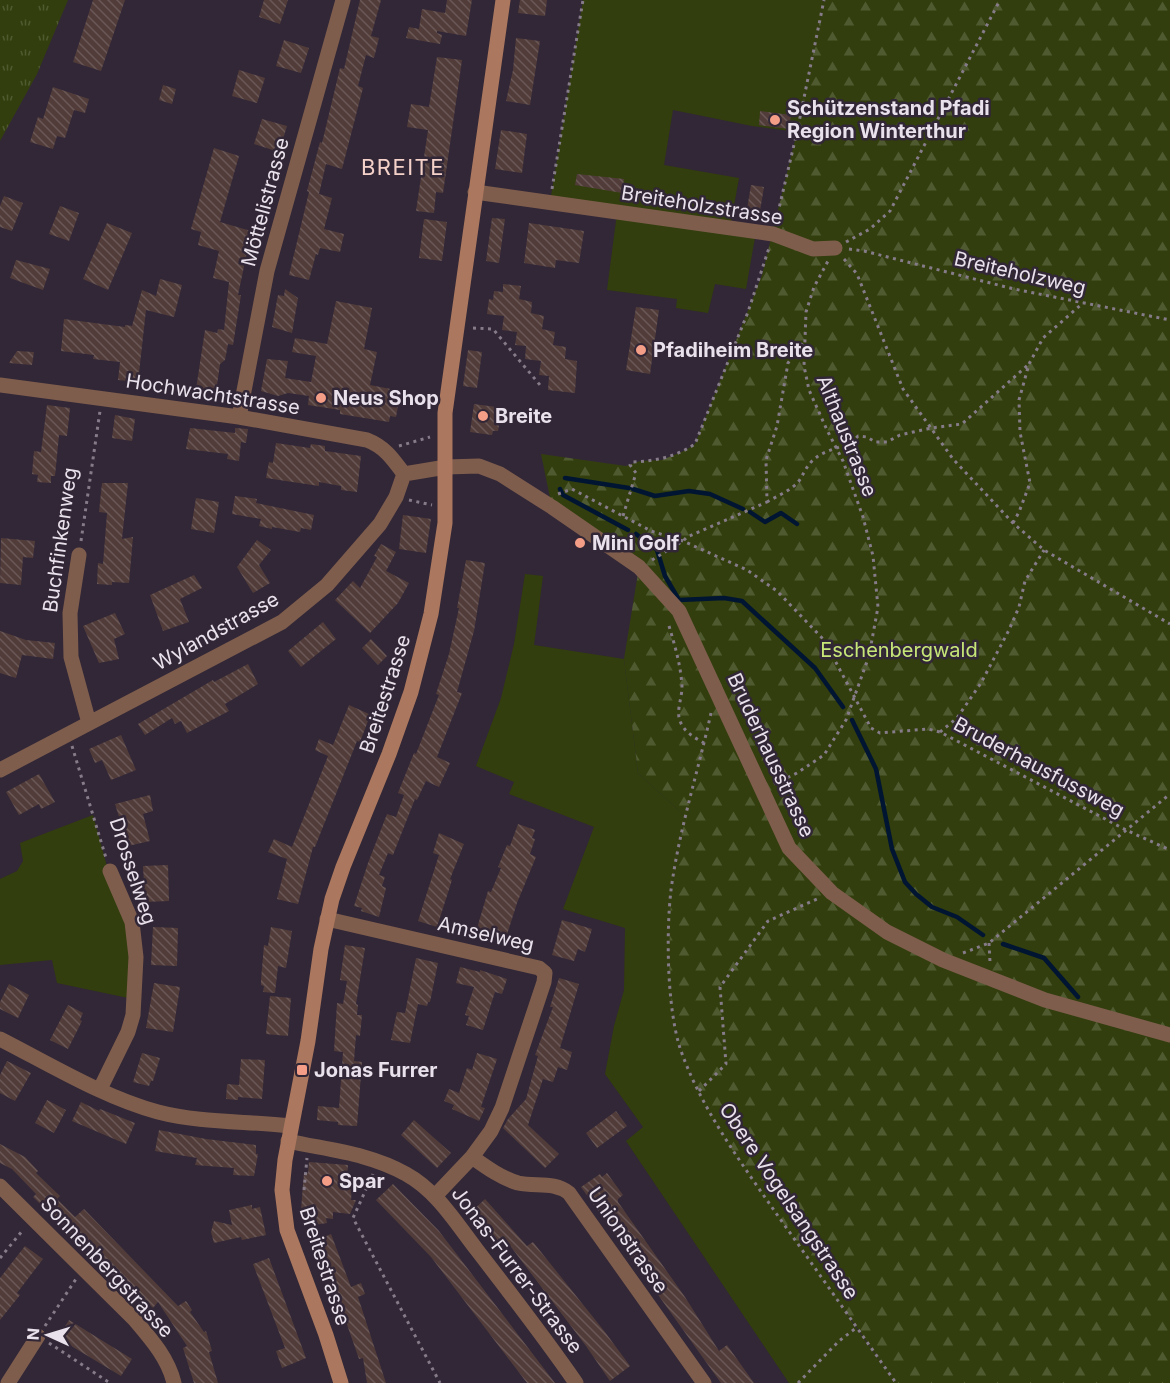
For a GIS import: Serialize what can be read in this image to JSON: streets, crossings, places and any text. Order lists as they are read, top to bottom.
{
  "streets": {
    "main road": ["Breitestrasse"],
    "street": [
      "Möttelistrasse",
      "Breiteholzstrasse",
      "Hochwachtstrasse",
      "Buchfinkenweg",
      "Wylandstrasse",
      "Bruderhausstrasse",
      "Drosselweg",
      "Amselweg",
      "Unionstrasse",
      "Sonnenbergstrasse",
      "Jonas-Furrer-Strasse"
    ],
    "path": [
      "Breiteholzweg",
      "Althaustrasse",
      "Bruderhausfussweg",
      "Obere Vogelsangstrasse"
    ]
  },
  "crossings": [
    ["Möttelistrasse", "Hochwachtstrasse"],
    ["Breiteholzstrasse", "Althaustrasse"],
    ["Breiteholzstrasse", "Breitestrasse"],
    ["Hochwachtstrasse", "Buchfinkenweg"],
    ["Hochwachtstrasse", "Wylandstrasse"],
    ["Hochwachtstrasse", "Bruderhausstrasse"],
    ["Althaustrasse", "Bruderhausstrasse"],
    ["Althaustrasse", "Bruderhausfussweg"],
    ["Buchfinkenweg", "Wylandstrasse"],
    ["Wylandstrasse", "Bruderhausstrasse"],
    ["Wylandstrasse", "Drosselweg"],
    ["Breitestrasse", "Bruderhausstrasse"],
    ["Breitestrasse", "Amselweg"],
    ["Breitestrasse", "Jonas-Furrer-Strasse"],
    ["Drosselweg", "Jonas-Furrer-Strasse"],
    ["Amselweg", "Unionstrasse"]
  ],
  "districts": ["BREITE"],
  "parks": ["Eschenbergwald"],
  "places": {
    "other": [
      "Schützenstand Pfadi Region Winterthur",
      "Pfadiheim Breite",
      "Neus Shop",
      "Breite",
      "Mini Golf",
      "Spar"
    ],
    "transit": ["Jonas Furrer"]
  },
  "north": "left"
}
